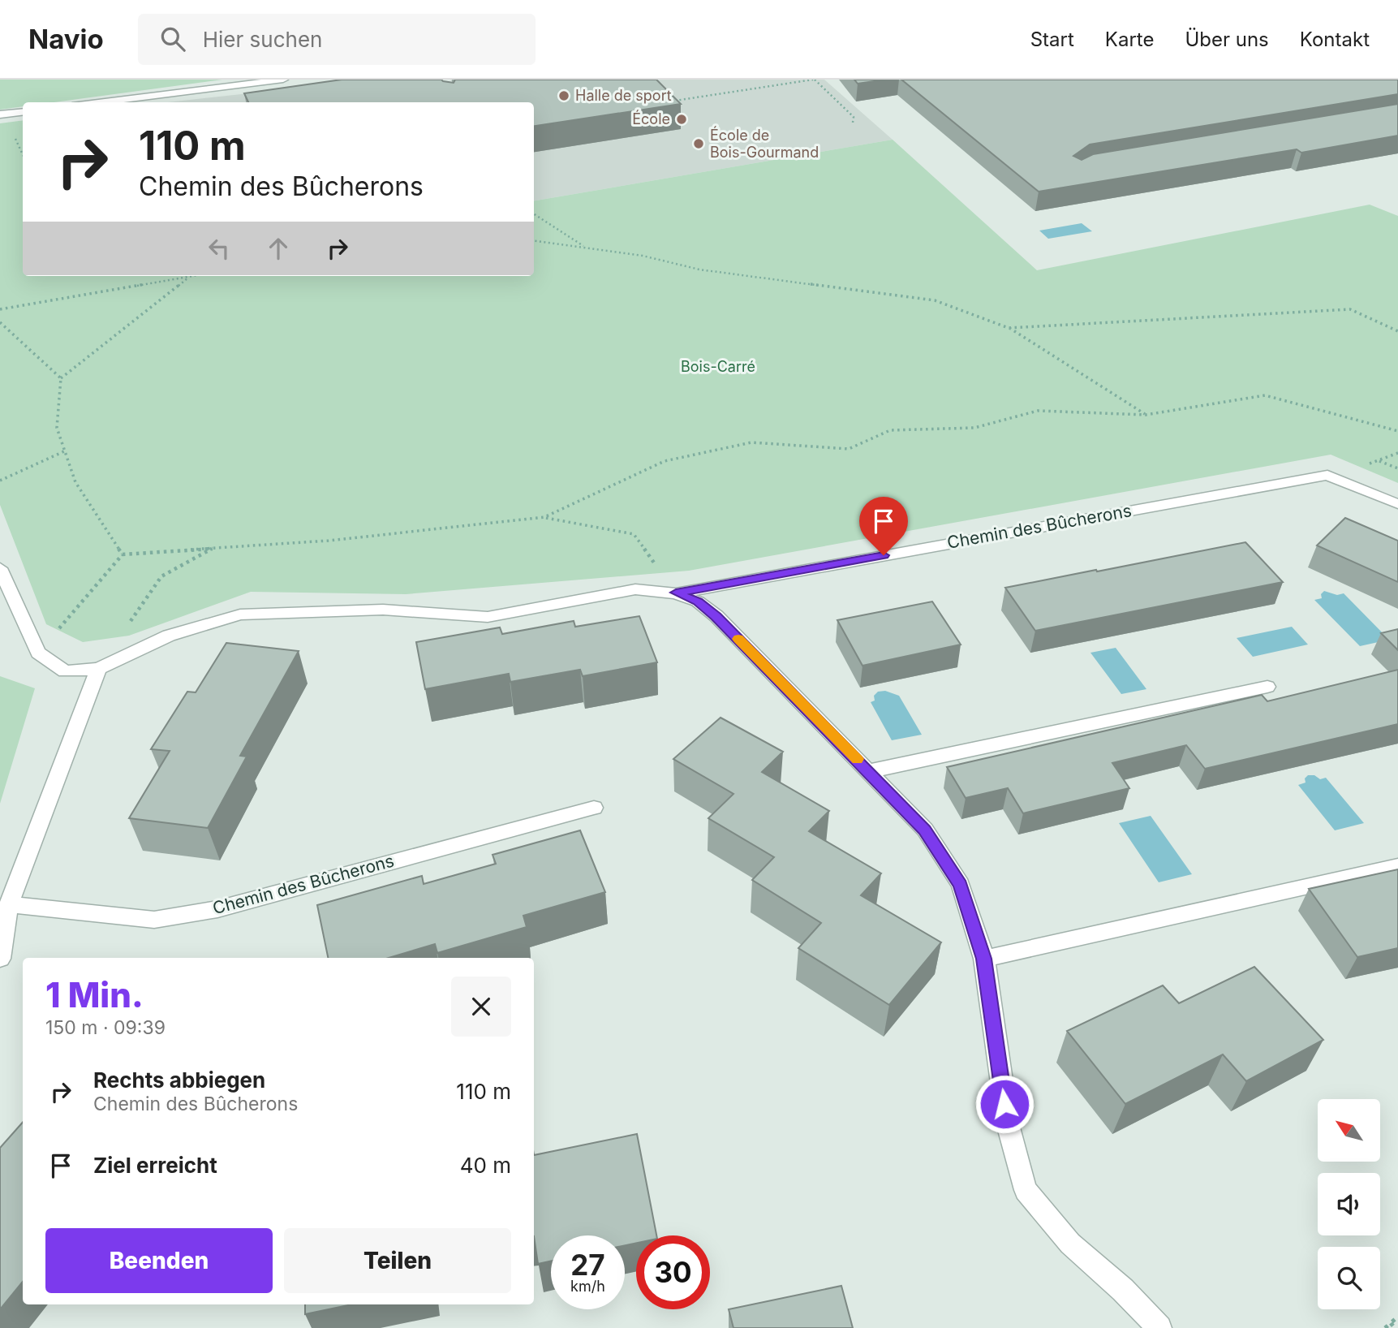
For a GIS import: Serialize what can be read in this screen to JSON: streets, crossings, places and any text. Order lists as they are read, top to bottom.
{
  "streets": {
    "street": ["Chemin des Bûcherons"]
  },
  "parks": ["Bois-Carré"],
  "places": ["Halle de sport", "École", "École de Bois-Gourmand"],
  "north": "top left",
  "page": {
    "header": "Navio",
    "search": "Hier suchen",
    "nav": [
      "Start",
      "Karte",
      "Über uns",
      "Kontakt"
    ],
    "turn": ["110 m", "Chemin des Bûcherons"],
    "heading": ["1 Min.", "150 m · 09:39"],
    "list": [
      {
        "name": "Rechts abbiegen",
        "note": "Chemin des Bûcherons",
        "value": "110 m"
      },
      {
        "name": "Ziel erreicht",
        "value": "40 m"
      }
    ],
    "buttons": ["Beenden", "Teilen"],
    "speed": "27 km/h",
    "limit": "30"
  }
}
